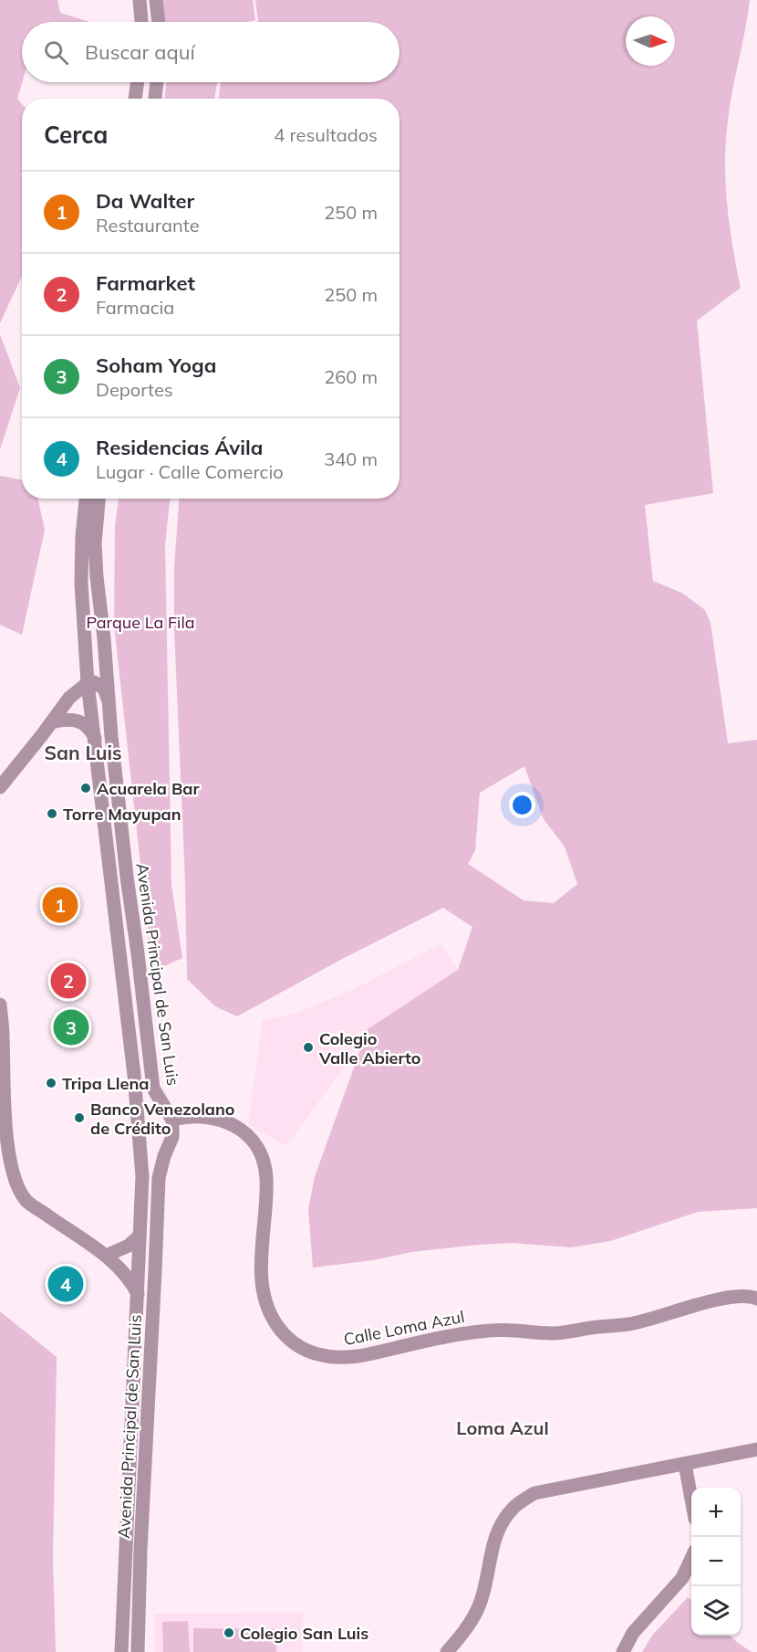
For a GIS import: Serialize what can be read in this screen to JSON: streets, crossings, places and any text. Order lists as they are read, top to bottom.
{
  "streets": {
    "street": ["Avenida Principal de San Luis", "Calle Loma Azul"]
  },
  "crossings": [
    ["Avenida Principal de San Luis", "Calle Loma Azul"]
  ],
  "districts": ["San Luis", "Loma Azul"],
  "parks": ["Parque La Fila"],
  "places": [
    "Acuarela Bar",
    "Torre Mayupan",
    "Colegio Valle Abierto",
    "Tripa Llena",
    "Banco Venezolano de Crédito",
    "Colegio San Luis"
  ],
  "north": "right",
  "page": {
    "search": "Buscar aquí",
    "heading": ["Cerca", "4 resultados"],
    "list": [
      {
        "mark": "1",
        "name": "Da Walter",
        "note": "Restaurante",
        "value": "250 m"
      },
      {
        "mark": "2",
        "name": "Farmarket",
        "note": "Farmacia",
        "value": "250 m"
      },
      {
        "mark": "3",
        "name": "Soham Yoga",
        "note": "Deportes",
        "value": "260 m"
      },
      {
        "mark": "4",
        "name": "Residencias Ávila",
        "note": "Lugar · Calle Comercio",
        "value": "340 m"
      }
    ],
    "pins": [
      "1",
      "2",
      "3",
      "4"
    ],
    "map_buttons": ["+", "−"]
  }
}
